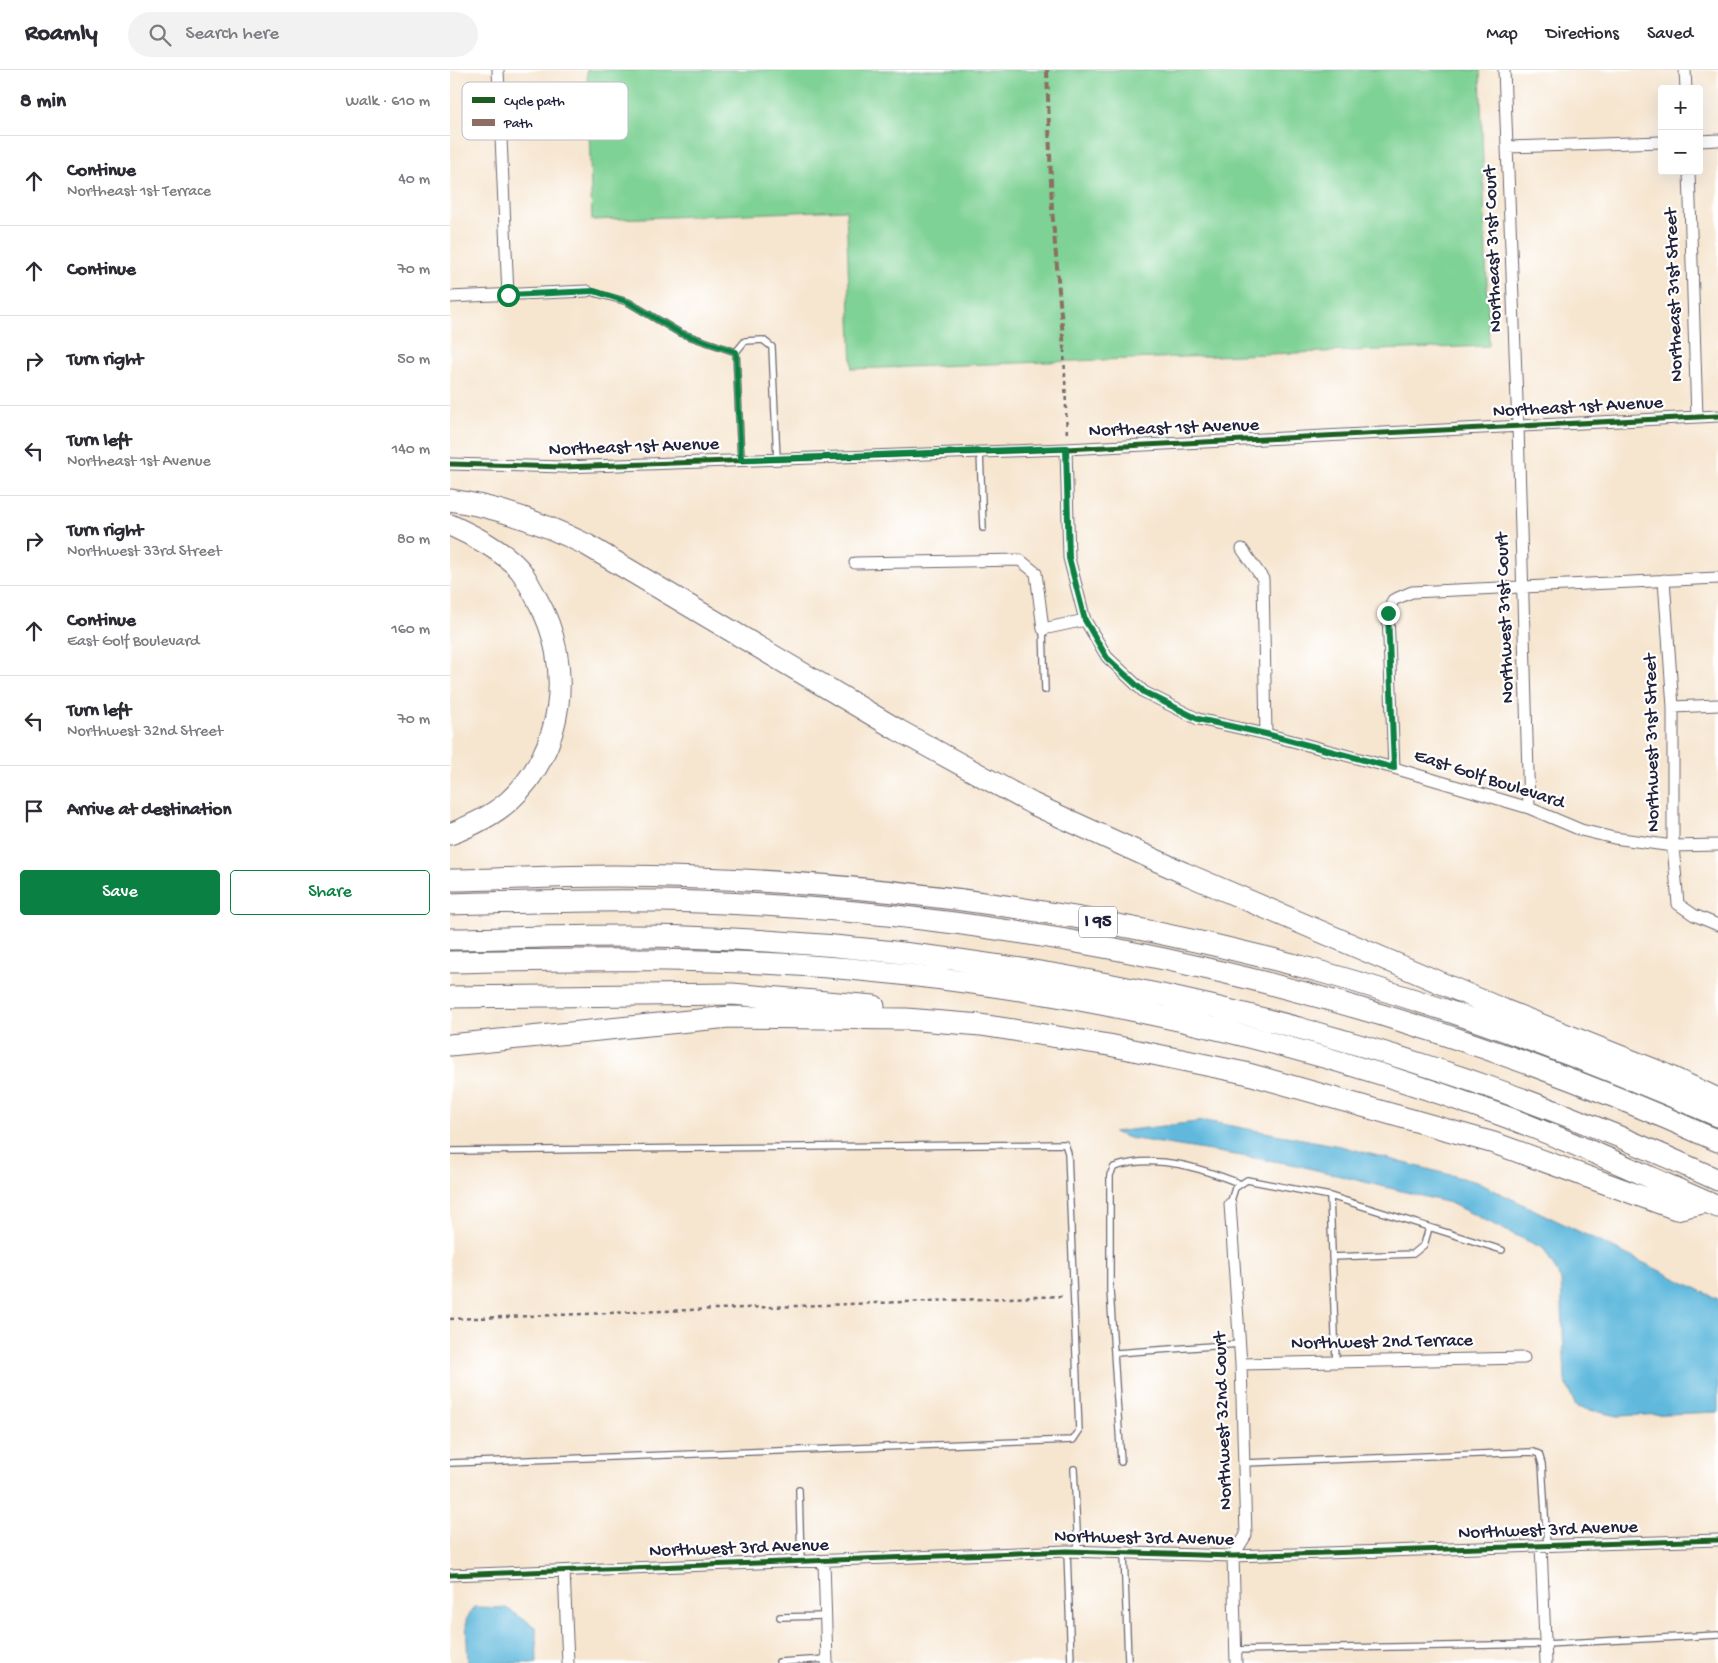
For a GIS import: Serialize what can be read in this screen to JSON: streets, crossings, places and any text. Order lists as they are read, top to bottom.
{
  "streets": {
    "highway": ["I 95"],
    "street": [
      "Northeast 31st Court",
      "Northeast 31st Street",
      "Northeast 1st Avenue",
      "Northwest 31st Court",
      "Northwest 31st Street",
      "East Golf Boulevard",
      "Northwest 2nd Terrace",
      "Northwest 32nd Court",
      "Northwest 3rd Avenue"
    ]
  },
  "crossings": [
    ["Northeast 31st Court", "Northeast 1st Avenue"],
    ["Northeast 31st Court", "Northwest 31st Court"],
    ["Northeast 31st Street", "Northeast 1st Avenue"],
    ["Northeast 1st Avenue", "Northwest 31st Court"],
    ["Northeast 1st Avenue", "East Golf Boulevard"],
    ["Northwest 31st Court", "East Golf Boulevard"],
    ["Northwest 31st Street", "East Golf Boulevard"],
    ["Northwest 2nd Terrace", "Northwest 32nd Court"],
    ["Northwest 32nd Court", "Northwest 3rd Avenue"]
  ],
  "legend": ["Cycle path", "Path"],
  "page": {
    "header": "Roamly",
    "search": "Search here",
    "nav": ["Map", "Directions", "Saved"],
    "heading": ["8 min", "Walk · 610 m"],
    "map_buttons": ["+", "−"],
    "list": [
      ["Continue", "Northeast 1st Terrace", "40 m"],
      ["Continue", "70 m"],
      ["Turn right", "50 m"],
      ["Turn left", "Northeast 1st Avenue", "140 m"],
      ["Turn right", "Northwest 33rd Street", "80 m"],
      ["Continue", "East Golf Boulevard", "160 m"],
      ["Turn left", "Northwest 32nd Street", "70 m"],
      "Arrive at destination"
    ],
    "buttons": ["Save", "Share"]
  }
}
